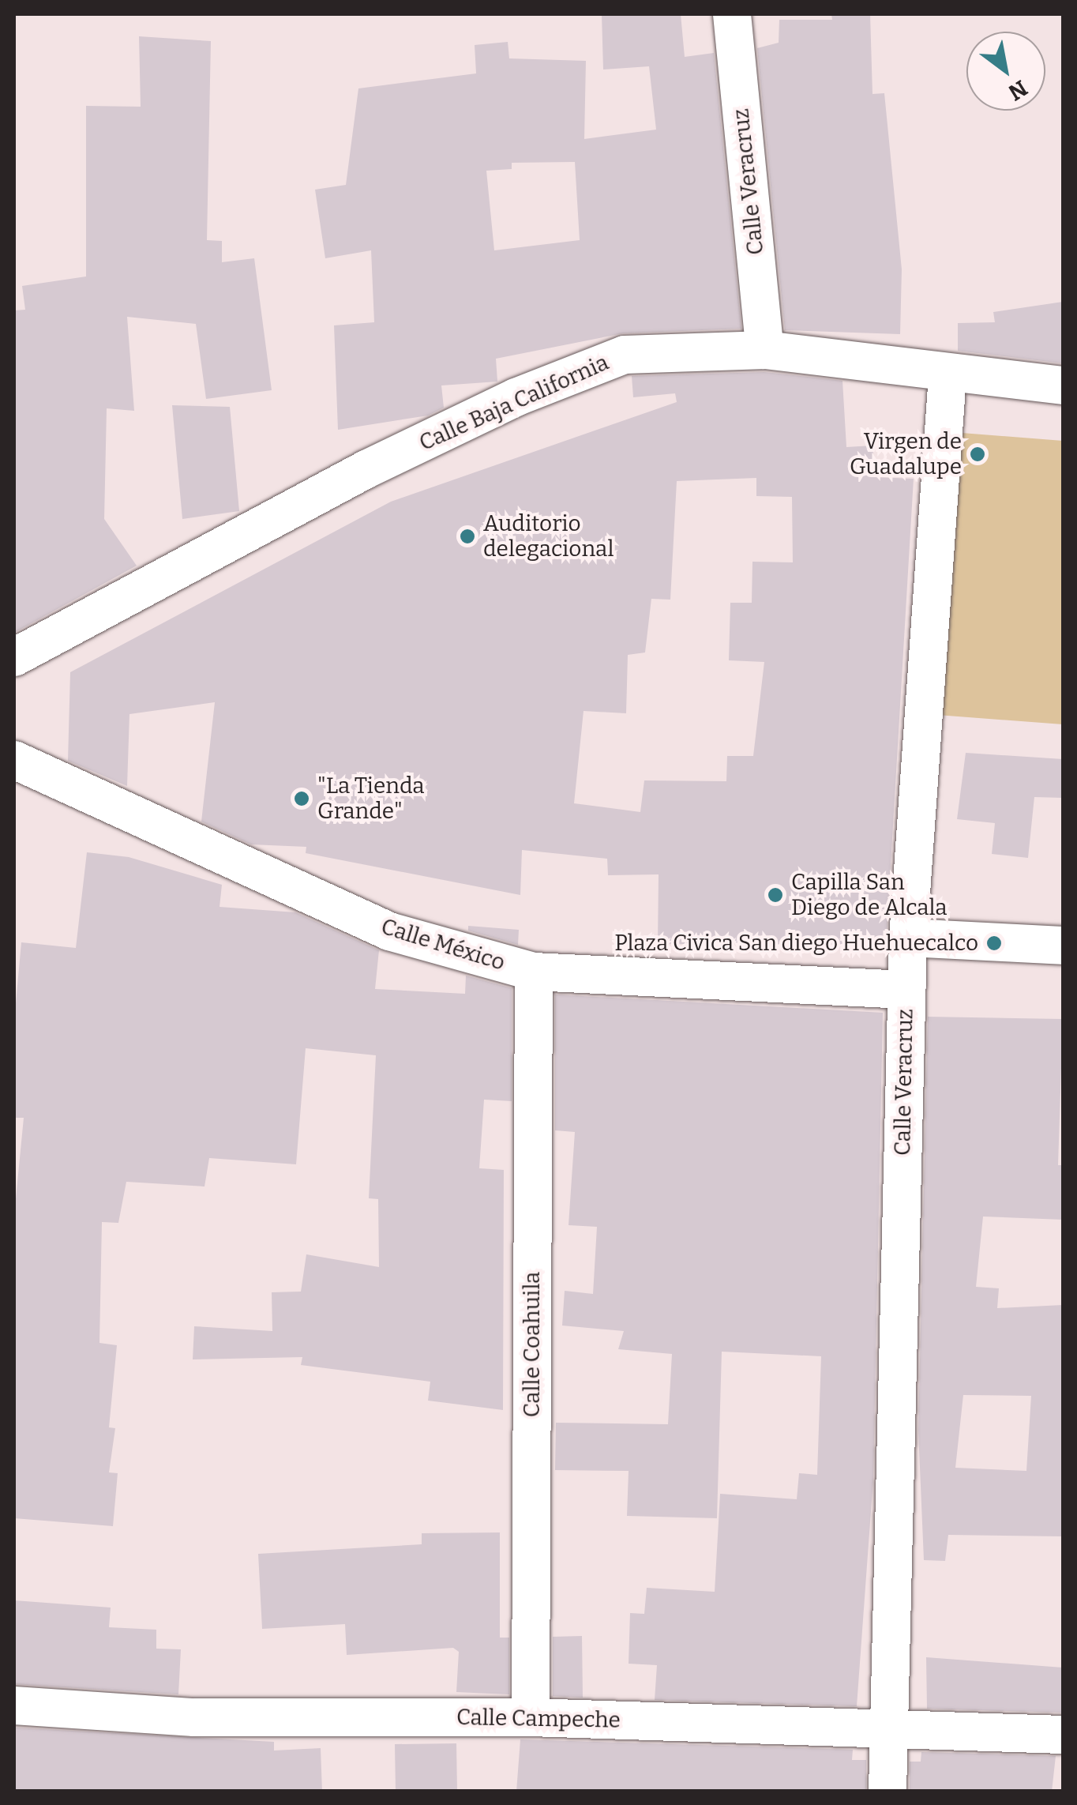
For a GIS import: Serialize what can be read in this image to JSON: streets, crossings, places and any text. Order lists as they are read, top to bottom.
{
  "streets": {
    "street": [
      "Calle Veracruz",
      "Calle Baja California",
      "Calle México",
      "Calle Coahuila",
      "Calle Campeche"
    ]
  },
  "crossings": [
    ["Calle Veracruz", "Calle Baja California"],
    ["Calle Veracruz", "Calle México"],
    ["Calle Veracruz", "Calle Campeche"],
    ["Calle México", "Calle Coahuila"],
    ["Calle Coahuila", "Calle Campeche"]
  ],
  "places": [
    "Virgen de Guadalupe",
    "Auditorio delegacional",
    "\"La Tienda Grande\"",
    "Capilla San Diego de Alcala",
    "Plaza Civica San diego Huehuecalco"
  ],
  "north": "bottom right"
}
